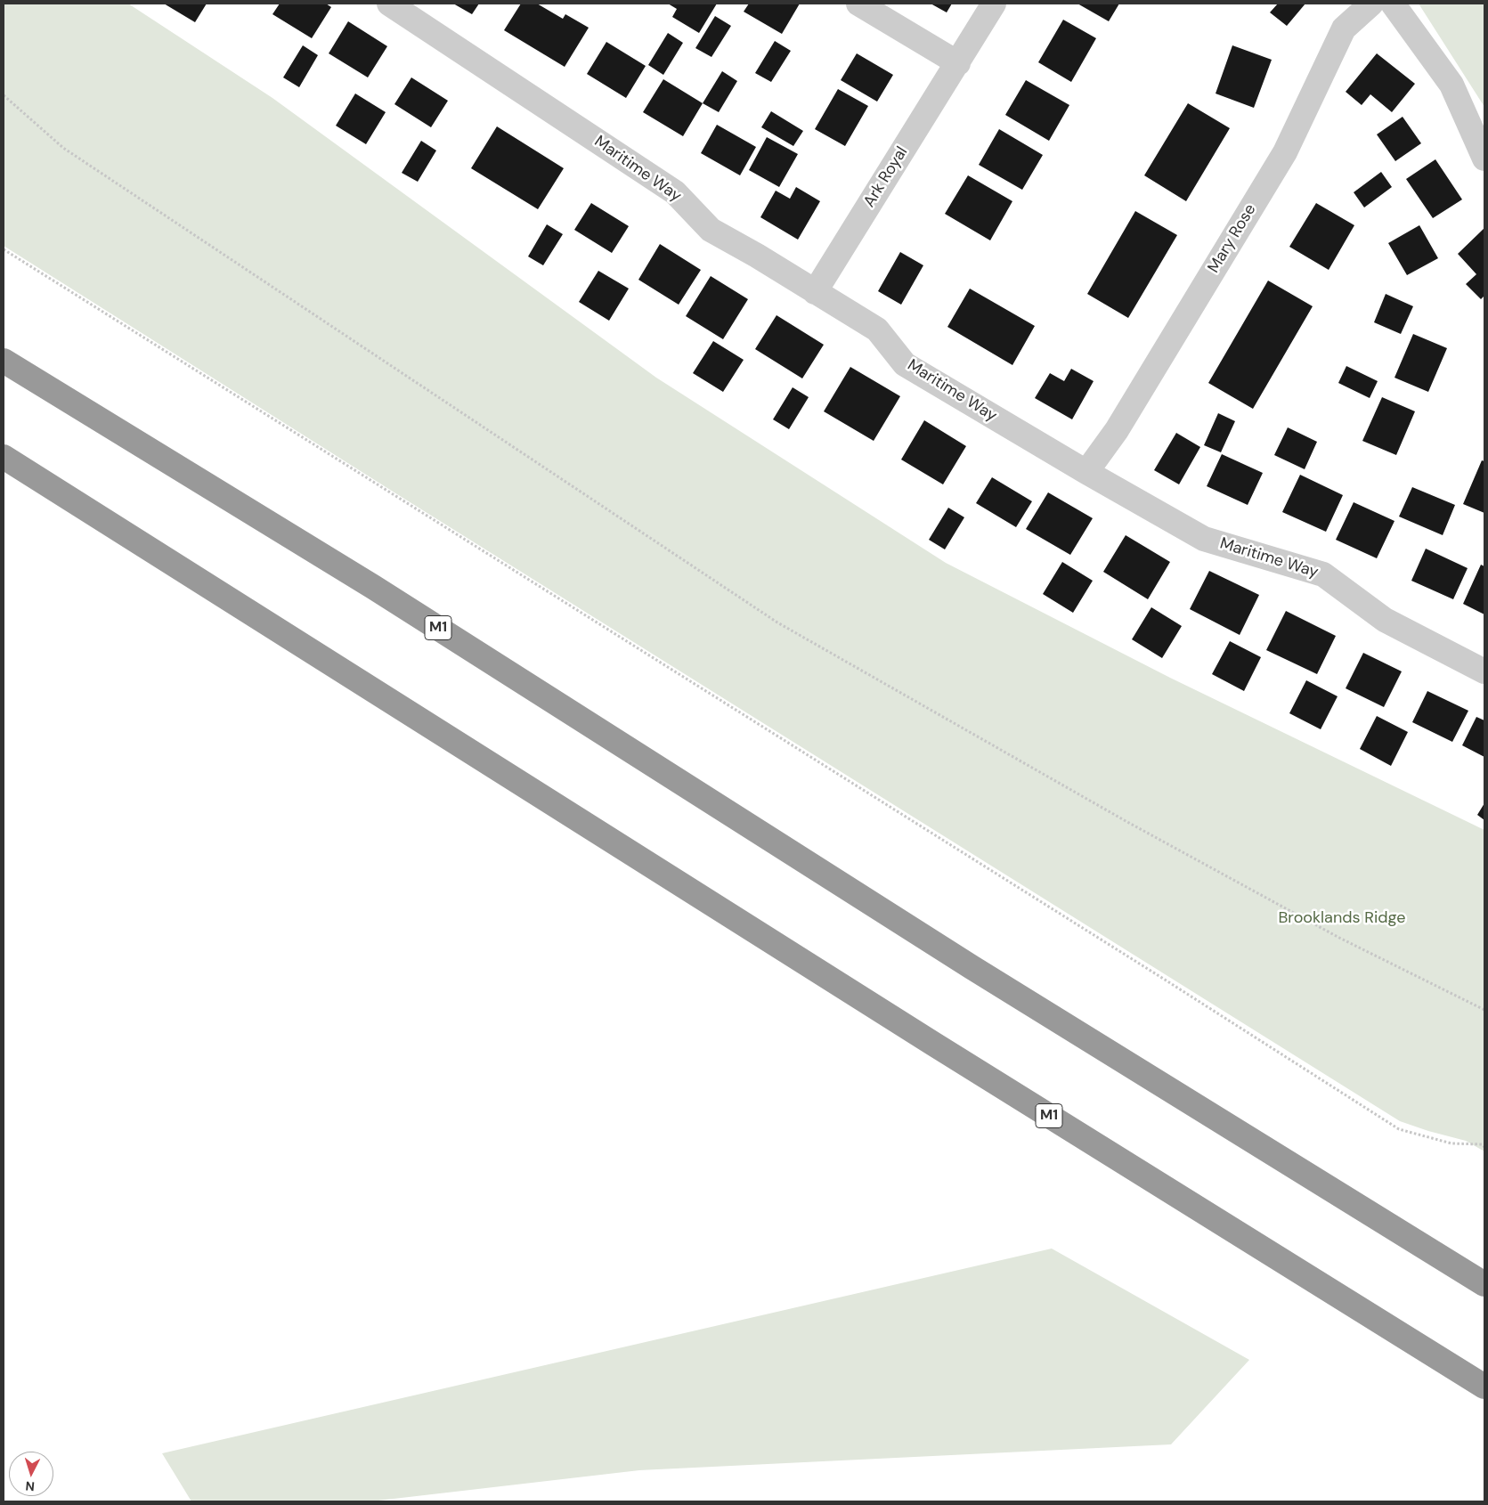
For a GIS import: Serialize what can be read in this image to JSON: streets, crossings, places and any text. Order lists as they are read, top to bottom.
{
  "streets": {
    "highway": ["M1"],
    "street": ["Maritime Way", "Ark Royal", "Mary Rose"]
  },
  "crossings": [
    ["Maritime Way", "Ark Royal"],
    ["Maritime Way", "Mary Rose"]
  ],
  "parks": ["Brooklands Ridge"],
  "north": "bottom"
}
